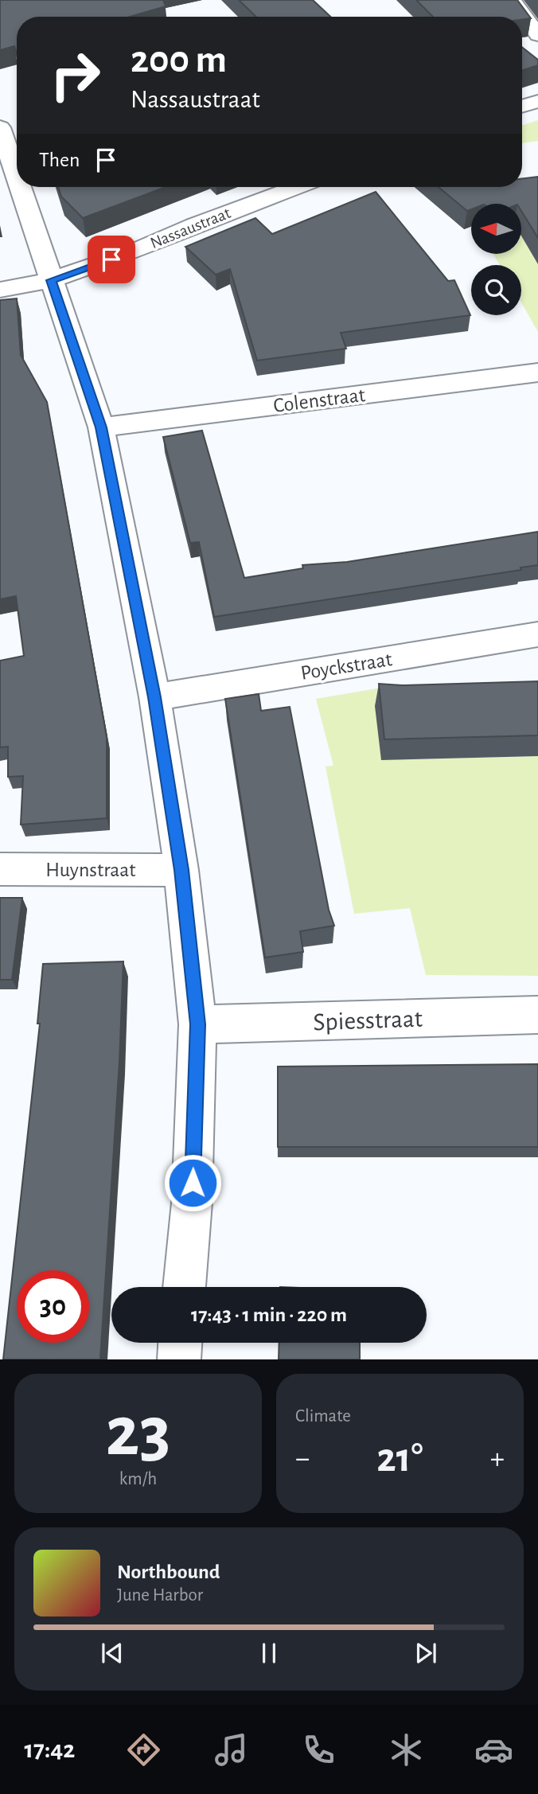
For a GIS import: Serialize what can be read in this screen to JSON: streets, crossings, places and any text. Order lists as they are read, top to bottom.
{
  "streets": {
    "street": [
      "Nassaustraat",
      "Colenstraat",
      "Poyckstraat",
      "Huynstraat",
      "Spiesstraat"
    ]
  },
  "north": "left",
  "page": {
    "turn": ["200 m", "Nassaustraat"],
    "then": "Then",
    "limit": "30",
    "trip": "17:43 · 1 min · 220 m",
    "tile": [
      ["23", "km/h"],
      "Climate"
    ],
    "heat": ["−", "21°", "+"],
    "song": ["Northbound", "June Harbor"],
    "tabs": "17:42"
  }
}
